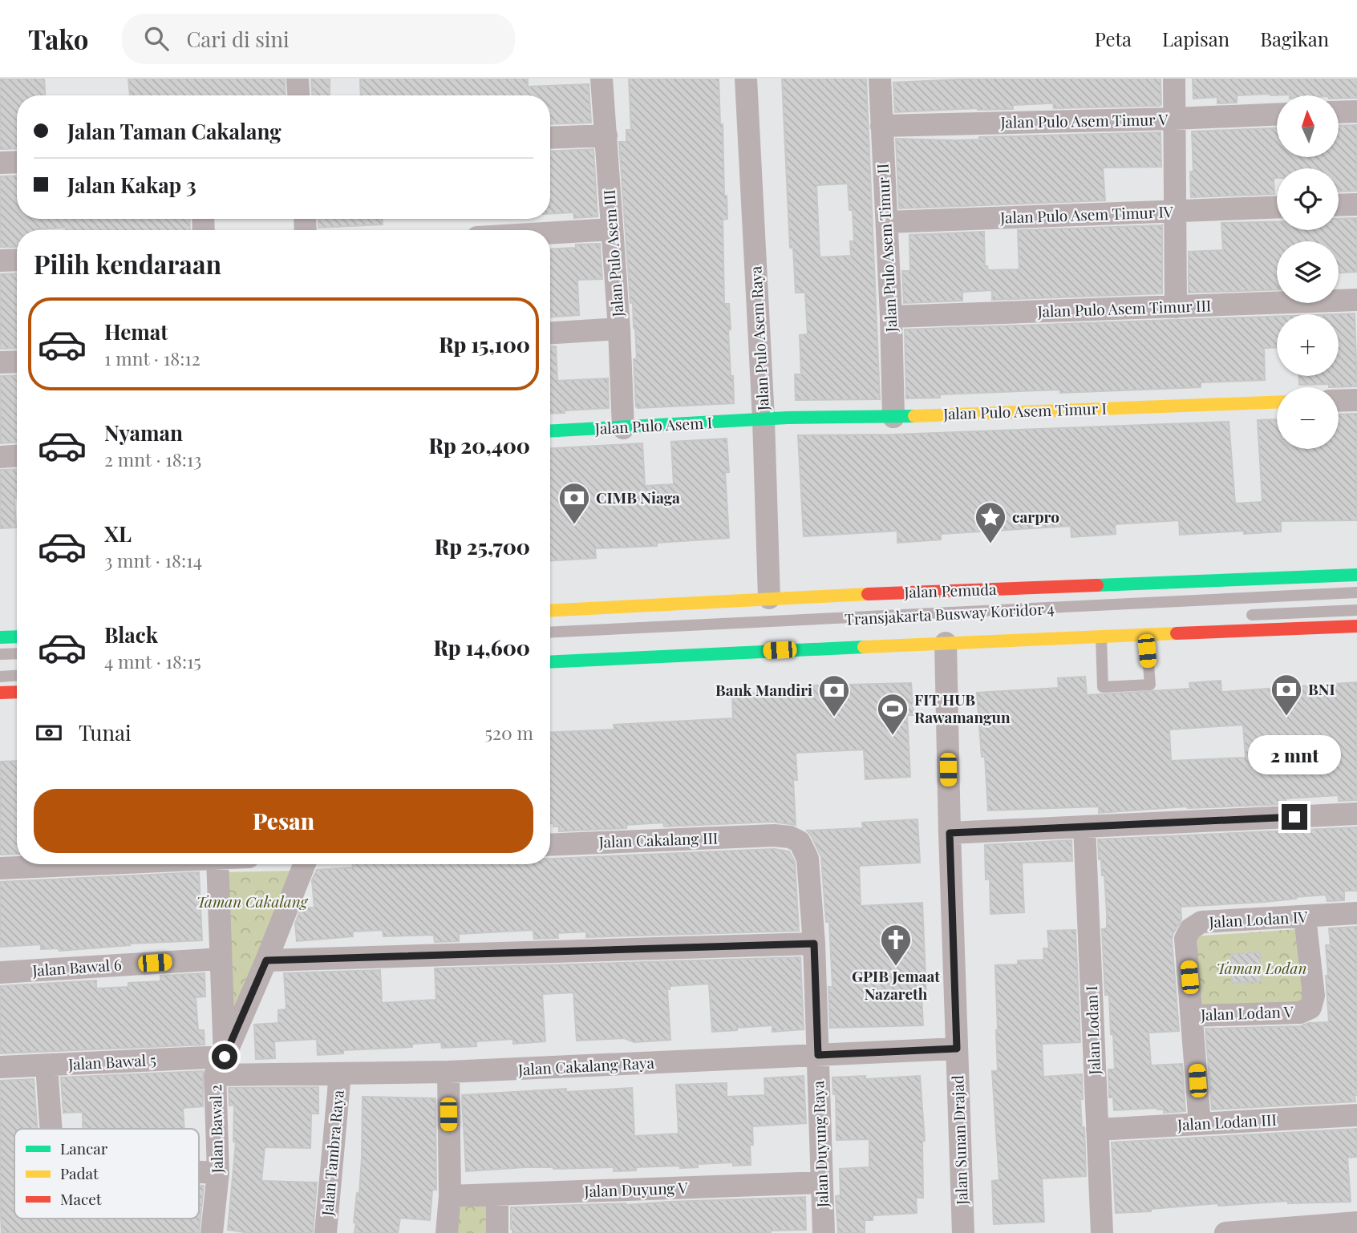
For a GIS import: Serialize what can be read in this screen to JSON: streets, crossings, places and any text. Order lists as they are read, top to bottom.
{
  "streets": {
    "main road": ["Jalan Pulo Asem Timur I", "Jalan Pulo Asem I", "Jalan Pemuda"],
    "street": [
      "Jalan Pulo Asem Timur V",
      "Jalan Pulo Asem Timur IV",
      "Jalan Pulo Asem Timur II",
      "Jalan Pulo Asem III",
      "Jalan Pulo Asem Timur III",
      "Jalan Pulo Asem Raya",
      "Jalan Cakalang III",
      "Jalan Lodan IV",
      "Jalan Bawal 6",
      "Jalan Lodan V",
      "Jalan Lodan I",
      "Jalan Bawal 5",
      "Jalan Cakalang Raya",
      "Jalan Lodan III",
      "Jalan Bawal 2",
      "Jalan Sunan Drajad",
      "Jalan Duyung Raya",
      "Jalan Tambra Raya",
      "Jalan Duyung V"
    ],
    "lane": ["Transjakarta Busway Koridor 4"]
  },
  "crossings": [
    ["Jalan Pulo Asem Timur V", "Jalan Pulo Asem Timur II"],
    ["Jalan Pulo Asem Timur IV", "Jalan Pulo Asem Timur II"],
    ["Jalan Pulo Asem Timur II", "Jalan Pulo Asem Timur III"],
    ["Jalan Pulo Asem Timur II", "Jalan Pulo Asem Timur I"],
    ["Jalan Pulo Asem III", "Jalan Pulo Asem I"],
    ["Jalan Pulo Asem Raya", "Jalan Pulo Asem Timur I"],
    ["Jalan Pulo Asem Raya", "Jalan Pulo Asem I"],
    ["Jalan Pulo Asem Raya", "Jalan Pemuda"],
    ["Jalan Pulo Asem Timur I", "Jalan Pulo Asem I"],
    ["Jalan Cakalang III", "Jalan Duyung Raya"],
    ["Jalan Lodan IV", "Jalan Lodan V"],
    ["Jalan Lodan IV", "Jalan Lodan III"],
    ["Jalan Bawal 6", "Jalan Bawal 2"],
    ["Jalan Lodan I", "Jalan Lodan III"],
    ["Jalan Bawal 5", "Jalan Cakalang Raya"],
    ["Jalan Bawal 5", "Jalan Bawal 2"],
    ["Jalan Cakalang Raya", "Jalan Bawal 2"],
    ["Jalan Cakalang Raya", "Jalan Sunan Drajad"],
    ["Jalan Cakalang Raya", "Jalan Duyung Raya"],
    ["Jalan Cakalang Raya", "Jalan Tambra Raya"],
    ["Jalan Duyung Raya", "Jalan Duyung V"]
  ],
  "parks": ["Taman Cakalang", "Taman Lodan"],
  "places": {
    "bank": ["CIMB Niaga", "BNI", "Bank Mandiri"],
    "place": ["carpro"],
    "sports": ["FIT HUB Rawamangun"],
    "church": ["GPIB Jemaat Nazareth"]
  },
  "legend": ["Lancar", "Padat", "Macet"],
  "north": "top",
  "page": {
    "header": "Tako",
    "search": "Cari di sini",
    "nav": ["Peta", "Lapisan", "Bagikan"],
    "map_buttons": ["+", "−"],
    "banner": ["Jalan Taman Cakalang", "Jalan Kakap 3"],
    "heading": "Pilih kendaraan",
    "list": [
      {
        "name": "Hemat",
        "note": "1 mnt · 18:12",
        "value": "Rp 15,100"
      },
      {
        "name": "Nyaman",
        "note": "2 mnt · 18:13",
        "value": "Rp 20,400"
      },
      {
        "name": "XL",
        "note": "3 mnt · 18:14",
        "value": "Rp 25,700"
      },
      {
        "name": "Black",
        "note": "4 mnt · 18:15",
        "value": "Rp 14,600"
      }
    ],
    "pay": ["Tunai", "520 m"],
    "bubble": "2 mnt",
    "buttons": "Pesan"
  }
}
